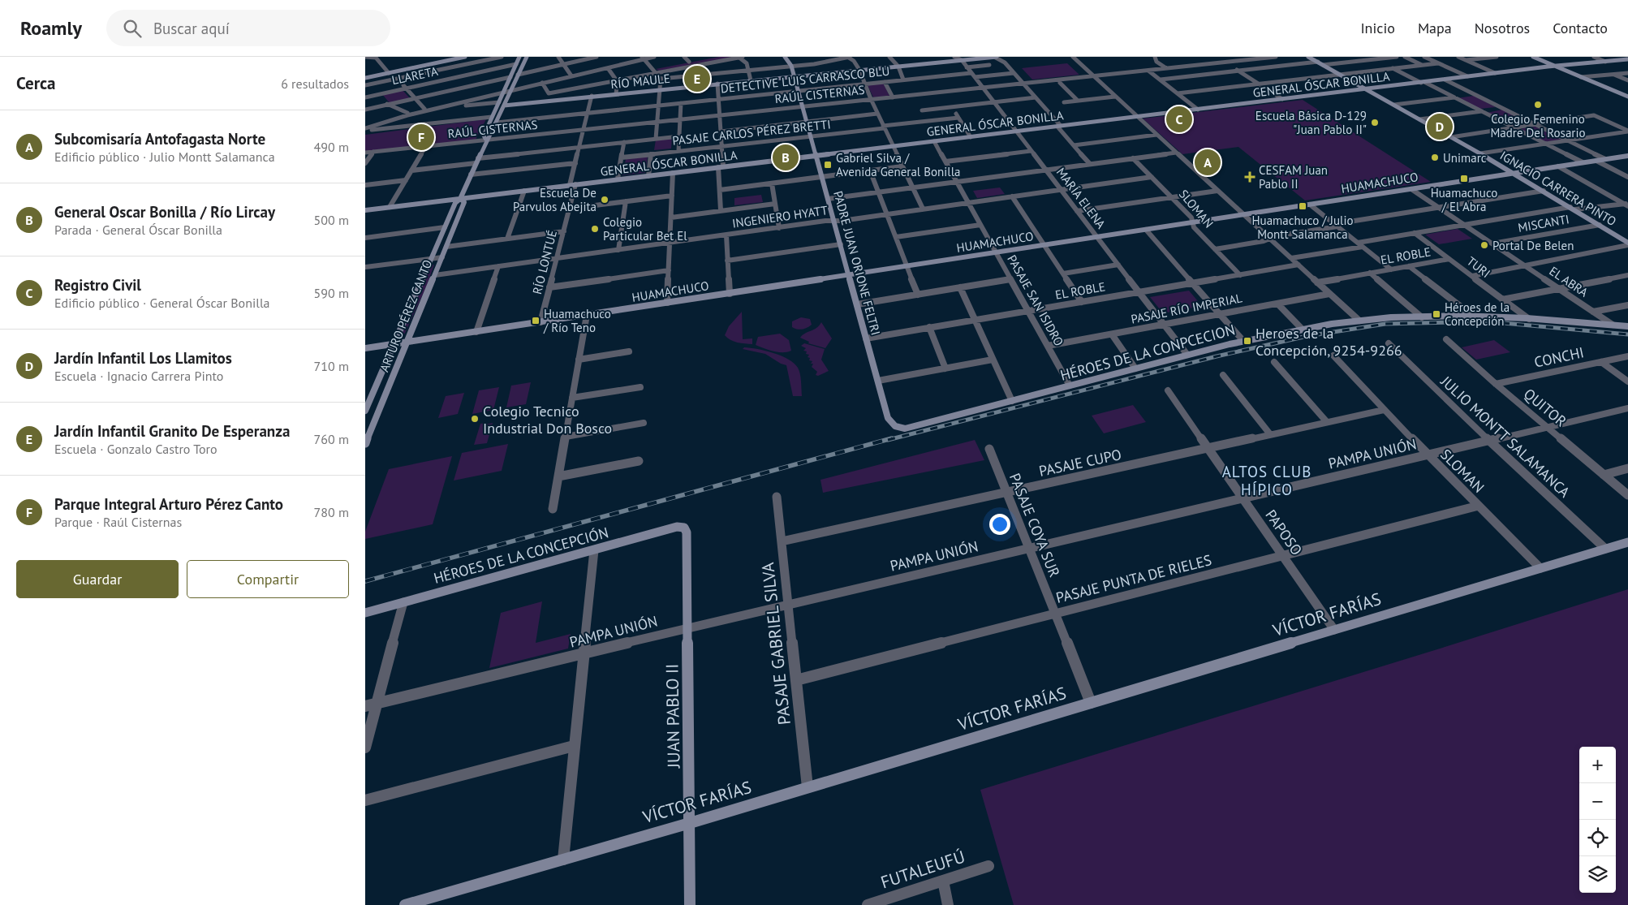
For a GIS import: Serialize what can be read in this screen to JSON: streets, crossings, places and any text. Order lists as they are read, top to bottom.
{
  "streets": {
    "street": [
      "LLARETA",
      "DETECTIVE LUIS CARRASCO BLU",
      "RÍO MAULE",
      "GENERAL ÓSCAR BONILLA",
      "RAÚL CISTERNAS",
      "PASAJE CARLOS PÉREZ BRETTI",
      "HUAMACHUCO",
      "IGNACIO CARRERA PINTO",
      "MARÍA ELENA",
      "SLOMAN",
      "INGENIERO HYATT",
      "MISCANTI",
      "EL ROBLE",
      "RÍO LONTUÉ",
      "PADRE JUAN ORIONE FELTRI",
      "TURI",
      "EL ABRA",
      "PASAJE SAN ISIDRO",
      "PASAJE RÍO IMPERIAL",
      "ARTURO PÉREZ CANTO",
      "HÉROES DE LA CONPCECION",
      "CONCHI",
      "QUITOR",
      "JULIO MONTT SALAMANCA",
      "PAMPA UNIÓN",
      "PASAJE CUPO",
      "PASAJE COYA SUR",
      "PAPOSO",
      "HÉROES DE LA CONCEPCIÓN",
      "PASAJE PUNTA DE RIELES",
      "VÍCTOR FARÍAS",
      "PASAJE GABRIEL SILVA",
      "JUAN PABLO II",
      "FUTALEUFÚ"
    ]
  },
  "crossings": [
    ["LLARETA", "ARTURO PÉREZ CANTO"],
    ["DETECTIVE LUIS CARRASCO BLU", "MARÍA ELENA"],
    ["DETECTIVE LUIS CARRASCO BLU", "RÍO LONTUÉ"],
    ["DETECTIVE LUIS CARRASCO BLU", "PADRE JUAN ORIONE FELTRI"],
    ["DETECTIVE LUIS CARRASCO BLU", "ARTURO PÉREZ CANTO"],
    ["RÍO MAULE", "MARÍA ELENA"],
    ["RÍO MAULE", "RÍO LONTUÉ"],
    ["RÍO MAULE", "PADRE JUAN ORIONE FELTRI"],
    ["RÍO MAULE", "ARTURO PÉREZ CANTO"],
    ["GENERAL ÓSCAR BONILLA", "IGNACIO CARRERA PINTO"],
    ["GENERAL ÓSCAR BONILLA", "MARÍA ELENA"],
    ["GENERAL ÓSCAR BONILLA", "RÍO LONTUÉ"],
    ["GENERAL ÓSCAR BONILLA", "PADRE JUAN ORIONE FELTRI"],
    ["GENERAL ÓSCAR BONILLA", "PASAJE SAN ISIDRO"],
    ["GENERAL ÓSCAR BONILLA", "ARTURO PÉREZ CANTO"],
    ["RAÚL CISTERNAS", "MARÍA ELENA"],
    ["RAÚL CISTERNAS", "RÍO LONTUÉ"],
    ["RAÚL CISTERNAS", "PADRE JUAN ORIONE FELTRI"],
    ["RAÚL CISTERNAS", "ARTURO PÉREZ CANTO"],
    ["PASAJE CARLOS PÉREZ BRETTI", "PADRE JUAN ORIONE FELTRI"],
    ["HUAMACHUCO", "IGNACIO CARRERA PINTO"],
    ["HUAMACHUCO", "MARÍA ELENA"],
    ["HUAMACHUCO", "SLOMAN"],
    ["HUAMACHUCO", "RÍO LONTUÉ"],
    ["HUAMACHUCO", "PADRE JUAN ORIONE FELTRI"],
    ["HUAMACHUCO", "EL ABRA"],
    ["HUAMACHUCO", "PASAJE SAN ISIDRO"],
    ["HUAMACHUCO", "ARTURO PÉREZ CANTO"],
    ["IGNACIO CARRERA PINTO", "MISCANTI"],
    ["MARÍA ELENA", "INGENIERO HYATT"],
    ["MARÍA ELENA", "EL ROBLE"],
    ["MARÍA ELENA", "PASAJE RÍO IMPERIAL"],
    ["MARÍA ELENA", "HÉROES DE LA CONPCECION"],
    ["SLOMAN", "INGENIERO HYATT"],
    ["SLOMAN", "EL ROBLE"],
    ["SLOMAN", "PAMPA UNIÓN"],
    ["SLOMAN", "PASAJE CUPO"],
    ["SLOMAN", "PASAJE PUNTA DE RIELES"],
    ["SLOMAN", "VÍCTOR FARÍAS"],
    ["INGENIERO HYATT", "RÍO LONTUÉ"],
    ["INGENIERO HYATT", "PADRE JUAN ORIONE FELTRI"],
    ["INGENIERO HYATT", "PASAJE SAN ISIDRO"],
    ["INGENIERO HYATT", "ARTURO PÉREZ CANTO"],
    ["MISCANTI", "EL ABRA"],
    ["EL ROBLE", "PADRE JUAN ORIONE FELTRI"],
    ["EL ROBLE", "TURI"],
    ["EL ROBLE", "PASAJE SAN ISIDRO"],
    ["PADRE JUAN ORIONE FELTRI", "HÉROES DE LA CONPCECION"],
    ["TURI", "HÉROES DE LA CONPCECION"],
    ["EL ABRA", "HÉROES DE LA CONPCECION"],
    ["PASAJE SAN ISIDRO", "PASAJE RÍO IMPERIAL"],
    ["PASAJE SAN ISIDRO", "HÉROES DE LA CONPCECION"],
    ["CONCHI", "QUITOR"],
    ["QUITOR", "PAMPA UNIÓN"],
    ["JULIO MONTT SALAMANCA", "PAMPA UNIÓN"],
    ["JULIO MONTT SALAMANCA", "VÍCTOR FARÍAS"],
    ["PAMPA UNIÓN", "PASAJE COYA SUR"],
    ["PAMPA UNIÓN", "PAPOSO"],
    ["PAMPA UNIÓN", "PASAJE GABRIEL SILVA"],
    ["PAMPA UNIÓN", "JUAN PABLO II"],
    ["PASAJE CUPO", "PASAJE COYA SUR"],
    ["PASAJE CUPO", "PAPOSO"],
    ["PASAJE CUPO", "PASAJE GABRIEL SILVA"],
    ["PASAJE COYA SUR", "PASAJE PUNTA DE RIELES"],
    ["PASAJE COYA SUR", "VÍCTOR FARÍAS"],
    ["PAPOSO", "PASAJE PUNTA DE RIELES"],
    ["PAPOSO", "VÍCTOR FARÍAS"],
    ["HÉROES DE LA CONCEPCIÓN", "JUAN PABLO II"],
    ["PASAJE PUNTA DE RIELES", "PASAJE GABRIEL SILVA"],
    ["VÍCTOR FARÍAS", "PASAJE GABRIEL SILVA"],
    ["VÍCTOR FARÍAS", "JUAN PABLO II"]
  ],
  "districts": ["ALTOS CLUB HÍPICO"],
  "places": {
    "other": [
      "Colegio Femenino Madre Del Rosario",
      "Escuela Básica D-129 \"Juan Pablo II\"",
      "Unimarc",
      "Escuela De Parvulos Abejita",
      "Colegio Particular Bet El",
      "Portal De Belen",
      "Colegio Tecnico Industrial Don Bosco"
    ],
    "transit": [
      "Gabriel Silva / Avenida General Bonilla",
      "Huamachuco / El Abra",
      "Huamachuco / Julio Montt Salamanca",
      "Héroes de la Concepción",
      "Huamachuco / Río Teno",
      "Heroes de la Concepción, 9254-9266"
    ],
    "health": ["CESFAM Juan Pablo II"]
  },
  "page": {
    "header": "Roamly",
    "search": "Buscar aquí",
    "nav": [
      "Inicio",
      "Mapa",
      "Nosotros",
      "Contacto"
    ],
    "heading": ["Cerca", "6 resultados"],
    "pins": [
      "E",
      "C",
      "D",
      "F",
      "B",
      "A"
    ],
    "list": [
      {
        "mark": "A",
        "name": "Subcomisaría Antofagasta Norte",
        "note": "Edificio público · Julio Montt Salamanca",
        "value": "490 m"
      },
      {
        "mark": "B",
        "name": "General Oscar Bonilla / Río Lircay",
        "note": "Parada · General Óscar Bonilla",
        "value": "500 m"
      },
      {
        "mark": "C",
        "name": "Registro Civil",
        "note": "Edificio público · General Óscar Bonilla",
        "value": "590 m"
      },
      {
        "mark": "D",
        "name": "Jardín Infantil Los Llamitos",
        "note": "Escuela · Ignacio Carrera Pinto",
        "value": "710 m"
      },
      {
        "mark": "E",
        "name": "Jardín Infantil Granito De Esperanza",
        "note": "Escuela · Gonzalo Castro Toro",
        "value": "760 m"
      },
      {
        "mark": "F",
        "name": "Parque Integral Arturo Pérez Canto",
        "note": "Parque · Raúl Cisternas",
        "value": "780 m"
      }
    ],
    "buttons": ["Guardar", "Compartir"],
    "map_buttons": ["+", "−"]
  }
}
